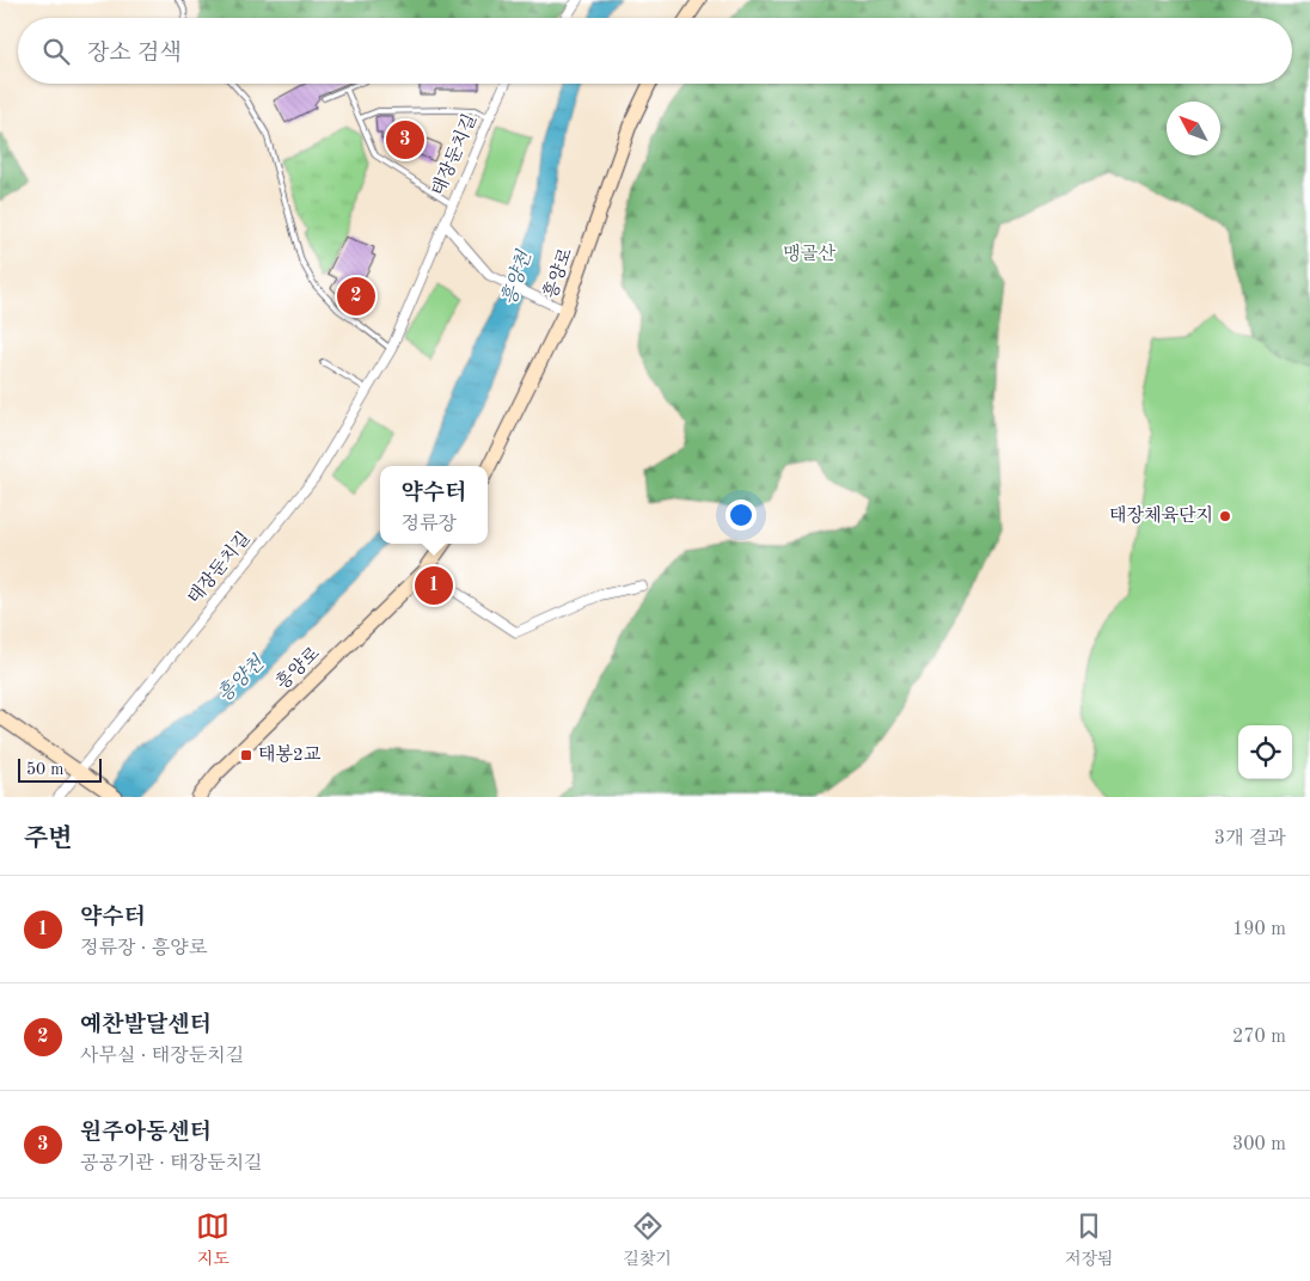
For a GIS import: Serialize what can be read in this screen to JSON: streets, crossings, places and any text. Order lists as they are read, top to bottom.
{
  "streets": {
    "street": ["태장둔치길", "흥양로"]
  },
  "water": ["흥양천"],
  "parks": ["맹골산"],
  "places": {
    "other": ["태장체육단지"],
    "transit": ["태봉2교"]
  },
  "scale_bar": "50 m",
  "north": "top left",
  "page": {
    "search": "장소 검색",
    "pins": ["3", "2", "1"],
    "popup": ["약수터", "정류장"],
    "scale": "50 m",
    "heading": ["주변", "3개 결과"],
    "list": [
      {
        "mark": "1",
        "name": "약수터",
        "note": "정류장 · 흥양로",
        "value": "190 m"
      },
      {
        "mark": "2",
        "name": "예찬발달센터",
        "note": "사무실 · 태장둔치길",
        "value": "270 m"
      },
      {
        "mark": "3",
        "name": "원주아동센터",
        "note": "공공기관 · 태장둔치길",
        "value": "300 m"
      }
    ],
    "nav": ["지도", "길찾기", "저장됨"]
  }
}
